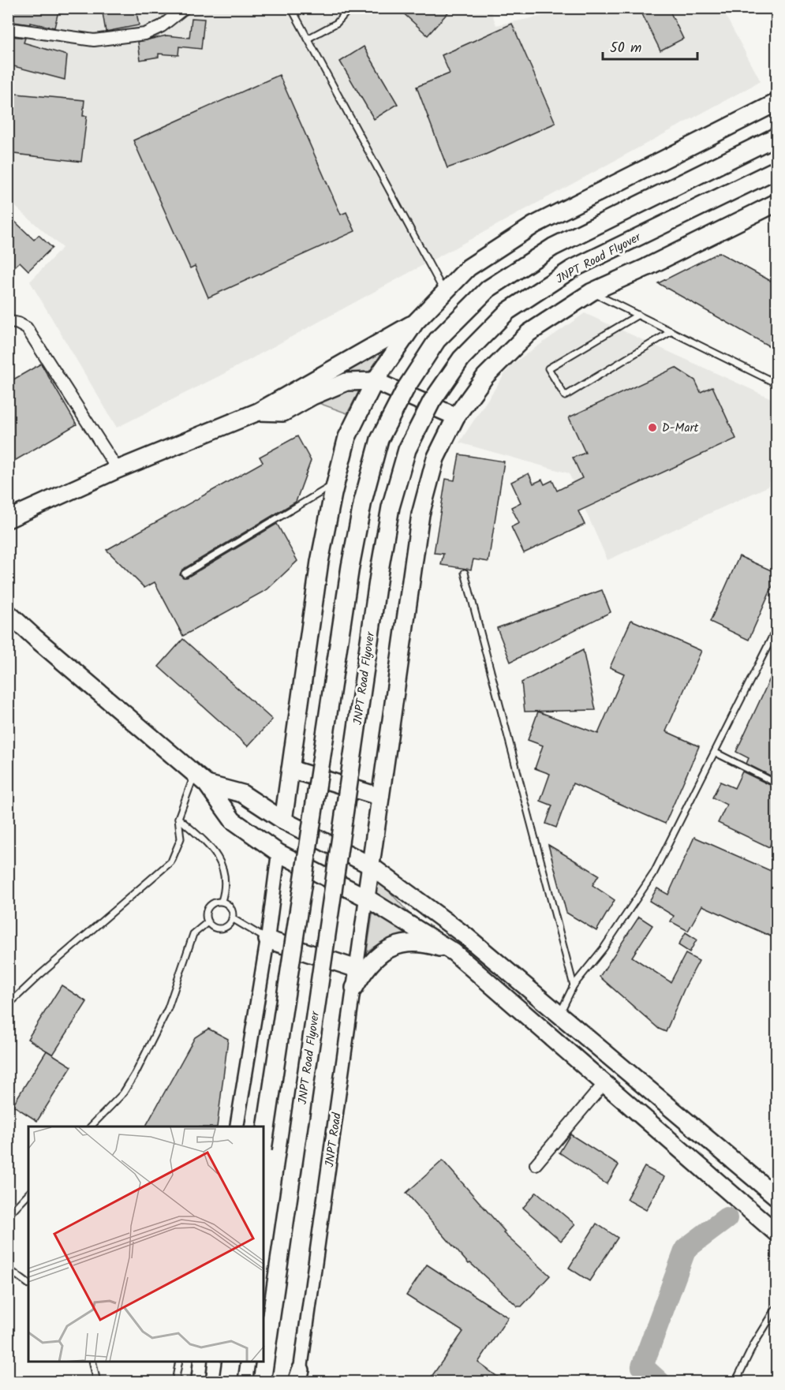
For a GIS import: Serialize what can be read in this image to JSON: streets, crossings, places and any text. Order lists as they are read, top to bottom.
{
  "streets": {
    "highway": ["JNPT Road Flyover"],
    "street": ["JNPT Road"]
  },
  "places": ["D-Mart"],
  "scale_bar": "50 m"
}
